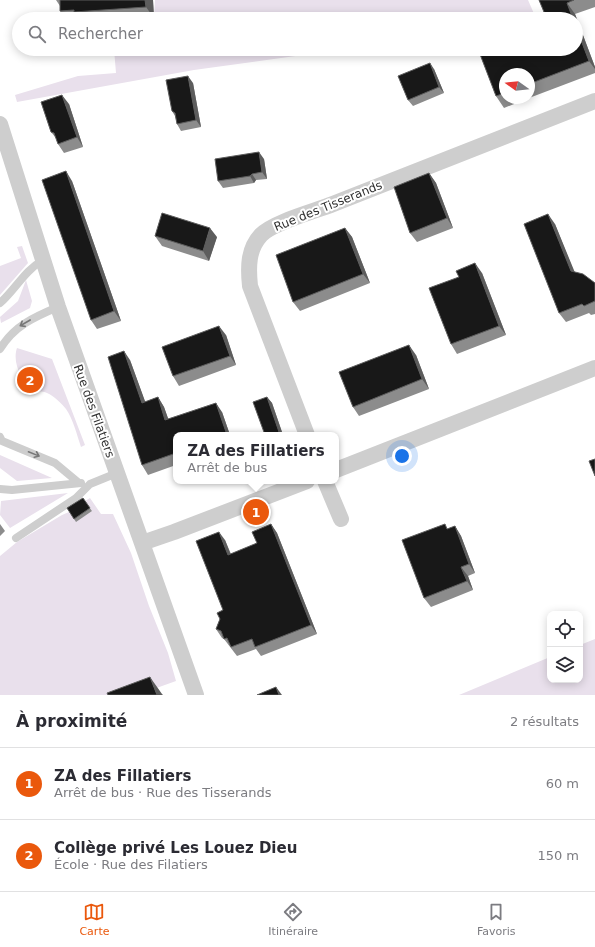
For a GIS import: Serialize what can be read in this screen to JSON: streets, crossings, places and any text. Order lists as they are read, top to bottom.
{
  "streets": {
    "street": ["Rue des Tisserands", "Rue des Filatiers"]
  },
  "north": "left",
  "page": {
    "search": "Rechercher",
    "pins": ["2", "1"],
    "popup": ["ZA des Fillatiers", "Arrêt de bus"],
    "heading": ["À proximité", "2 résultats"],
    "list": [
      {
        "mark": "1",
        "name": "ZA des Fillatiers",
        "note": "Arrêt de bus · Rue des Tisserands",
        "value": "60 m"
      },
      {
        "mark": "2",
        "name": "Collège privé Les Louez Dieu",
        "note": "École · Rue des Filatiers",
        "value": "150 m"
      }
    ],
    "nav": ["Carte", "Itinéraire", "Favoris"]
  }
}
